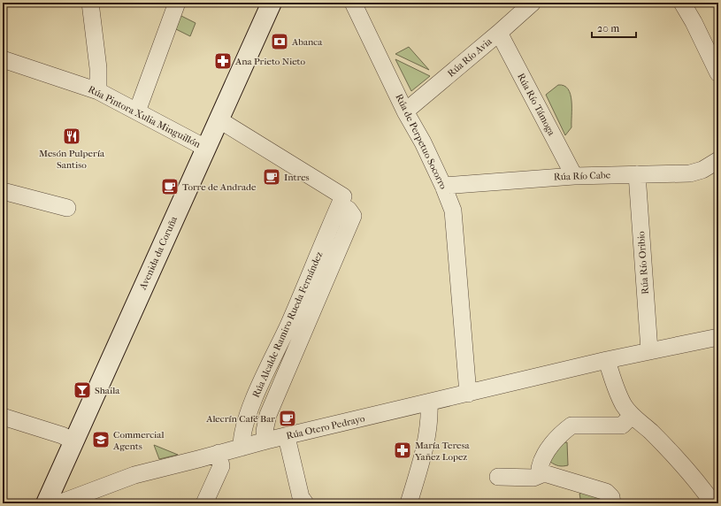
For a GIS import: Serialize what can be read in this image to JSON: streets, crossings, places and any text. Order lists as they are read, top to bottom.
{
  "streets": {
    "street": [
      "Rúa Río Avia",
      "Rúa Río Támoga",
      "Rúa Pintora Xulia Minguillón",
      "Rúa de Perpetuo Socorro",
      "Rúa Río Cabe",
      "Avenida da Coruña",
      "Rúa Río Oribio",
      "Rúa Alcalde Ramiro Rueda Fernández",
      "Rúa Otero Pedrayo"
    ]
  },
  "crossings": [
    ["Rúa Río Avia", "Rúa Río Támoga"],
    ["Rúa Río Avia", "Rúa de Perpetuo Socorro"],
    ["Rúa Río Támoga", "Rúa Río Cabe"],
    ["Rúa Pintora Xulia Minguillón", "Avenida da Coruña"],
    ["Rúa de Perpetuo Socorro", "Rúa Río Cabe"],
    ["Rúa de Perpetuo Socorro", "Rúa Otero Pedrayo"],
    ["Rúa Río Cabe", "Rúa Río Oribio"],
    ["Avenida da Coruña", "Rúa Otero Pedrayo"],
    ["Rúa Río Oribio", "Rúa Otero Pedrayo"],
    ["Rúa Alcalde Ramiro Rueda Fernández", "Rúa Otero Pedrayo"]
  ],
  "places": {
    "bank": ["Abanca"],
    "pharmacy": ["Ana Prieto Nieto", "María Teresa Yañez Lopez"],
    "restaurant": ["Mesón Pulpería Santiso"],
    "cafe": ["Intres", "Torre de Andrade", "Alecrín Café Bar"],
    "bar": ["Shaila"],
    "school or university": ["Commercial Agents"]
  },
  "scale_bar": "20 m"
}
